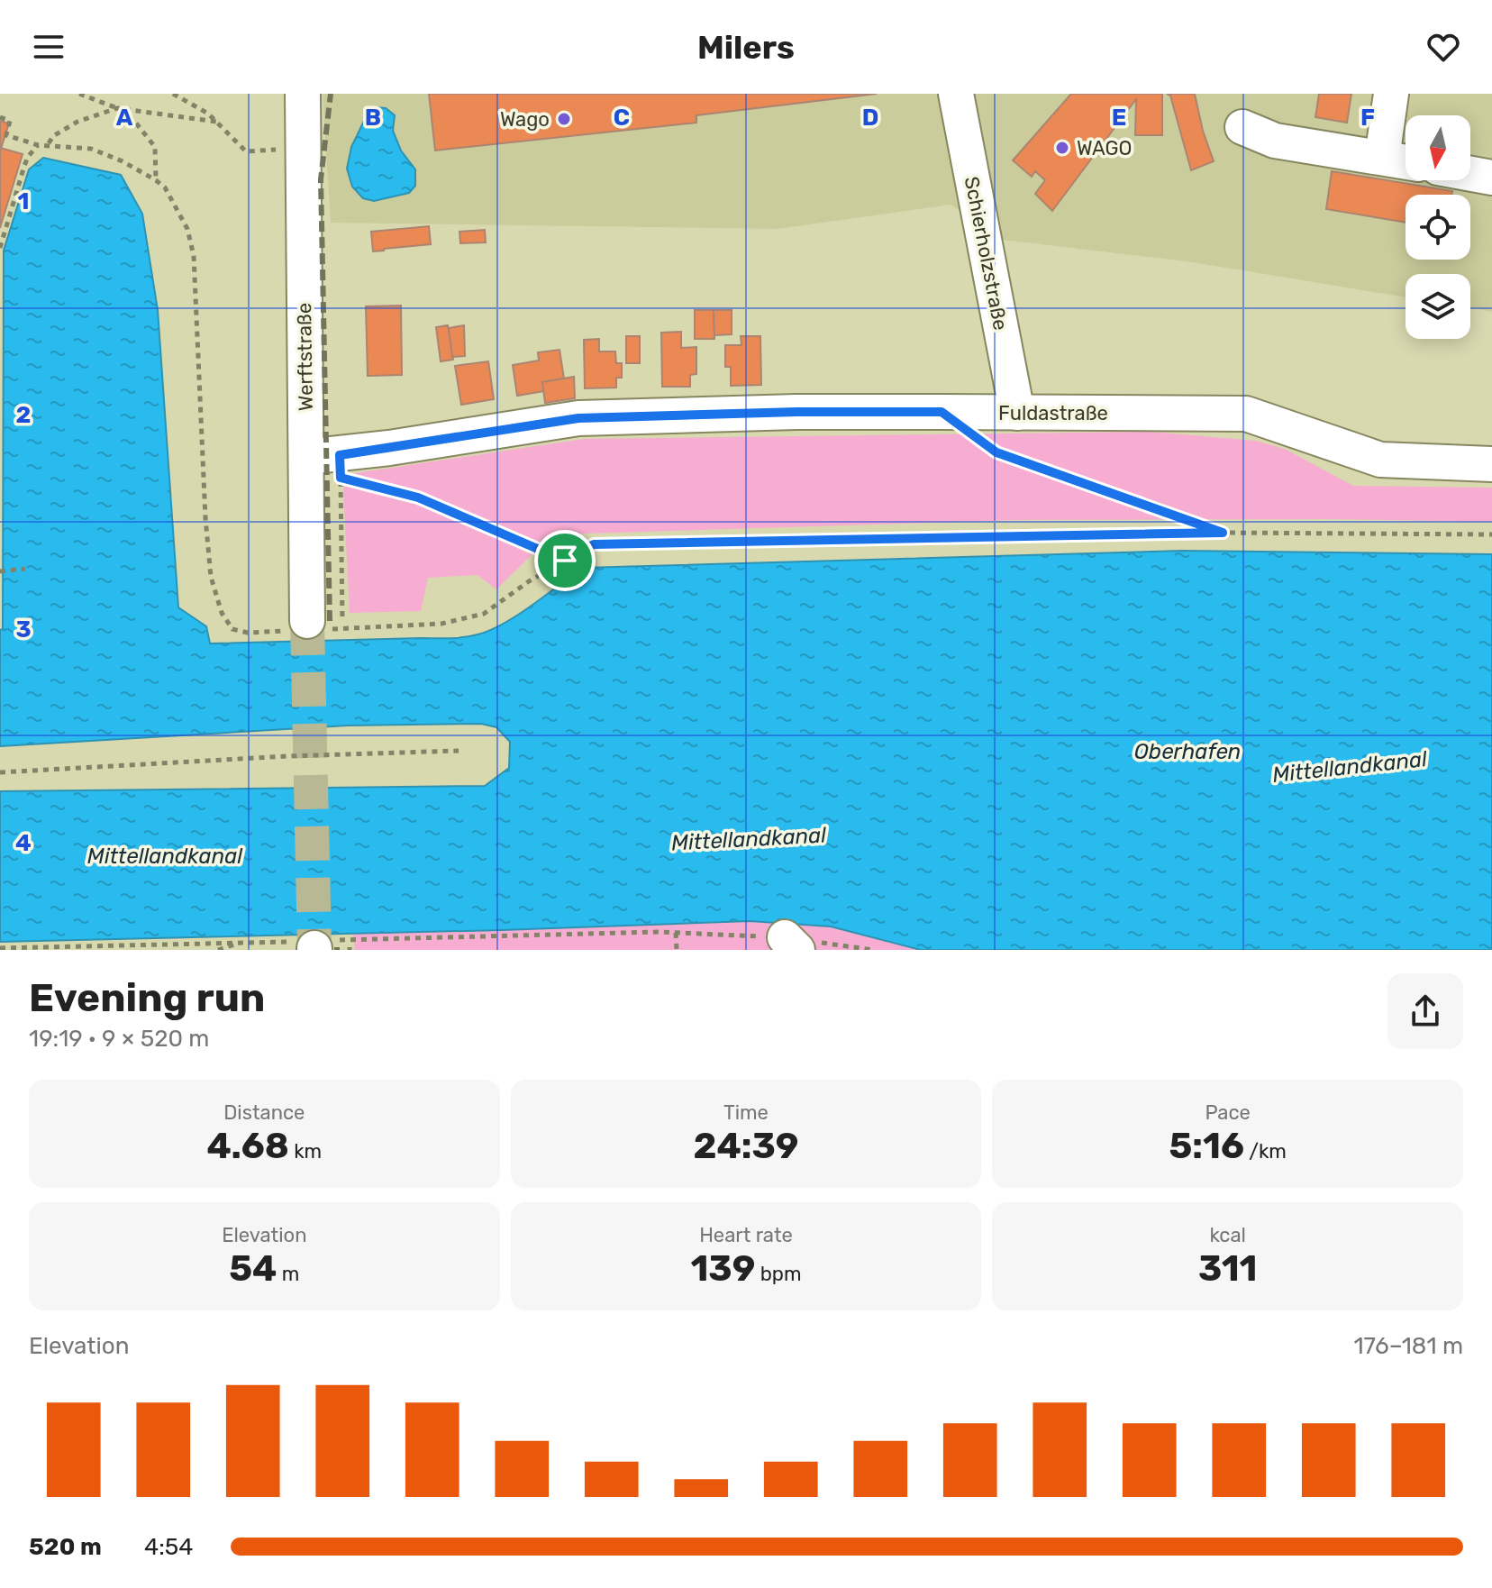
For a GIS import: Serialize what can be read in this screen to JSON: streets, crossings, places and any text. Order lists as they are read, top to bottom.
{
  "streets": {
    "street": ["Schierholzstraße", "Werftstraße", "Fuldastraße"]
  },
  "crossings": [
    ["Schierholzstraße", "Fuldastraße"],
    ["Werftstraße", "Fuldastraße"]
  ],
  "water": ["Oberhafen", "Mittellandkanal"],
  "places": ["Wago", "WAGO"],
  "north": "bottom",
  "page": {
    "header": "Milers",
    "heading": ["Evening run", "19:19 · 9 × 520 m"],
    "stats": [
      ["Distance", "4.68 km"],
      ["Time", "24:39"],
      ["Pace", "5:16 /km"],
      ["Elevation", "54 m"],
      ["Heart rate", "139 bpm"],
      ["kcal", "311"]
    ],
    "chart": ["Elevation", "176–181 m"],
    "list": [
      {
        "name": "520 m",
        "note": "4:54"
      }
    ]
  },
  "grid": {
    "columns": [
      "A",
      "B",
      "C",
      "D",
      "E",
      "F"
    ],
    "rows": [
      "1",
      "2",
      "3",
      "4"
    ]
  }
}
